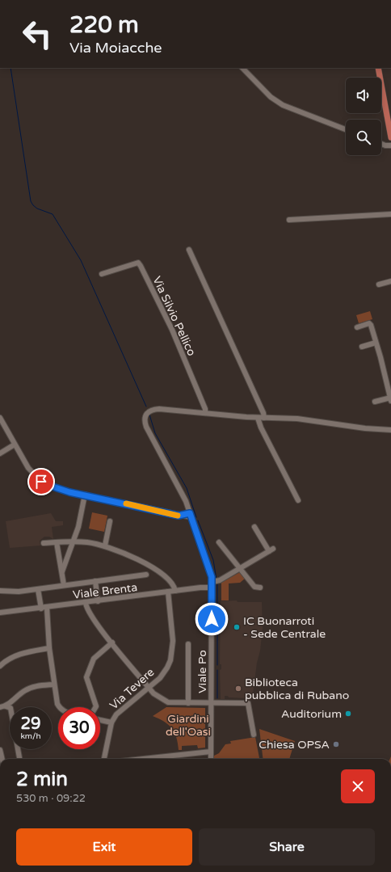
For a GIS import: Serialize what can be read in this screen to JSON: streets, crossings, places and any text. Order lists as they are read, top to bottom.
{
  "streets": {
    "street": [
      "Via Silvio Pellico",
      "Viale Brenta",
      "Viale Po",
      "Via Tevere"
    ]
  },
  "crossings": [
    ["Viale Brenta", "Viale Po"],
    ["Viale Brenta", "Via Tevere"]
  ],
  "parks": ["Giardini dell'Oasi"],
  "places": [
    "IC Buonarroti - Sede Centrale",
    "Biblioteca pubblica di Rubano",
    "Auditorium",
    "Chiesa OPSA"
  ],
  "page": {
    "turn": ["220 m", "Via Moiacche"],
    "speed": "29 km/h",
    "limit": "30",
    "heading": ["2 min", "530 m · 09:22"],
    "buttons": ["Exit", "Share"]
  }
}
